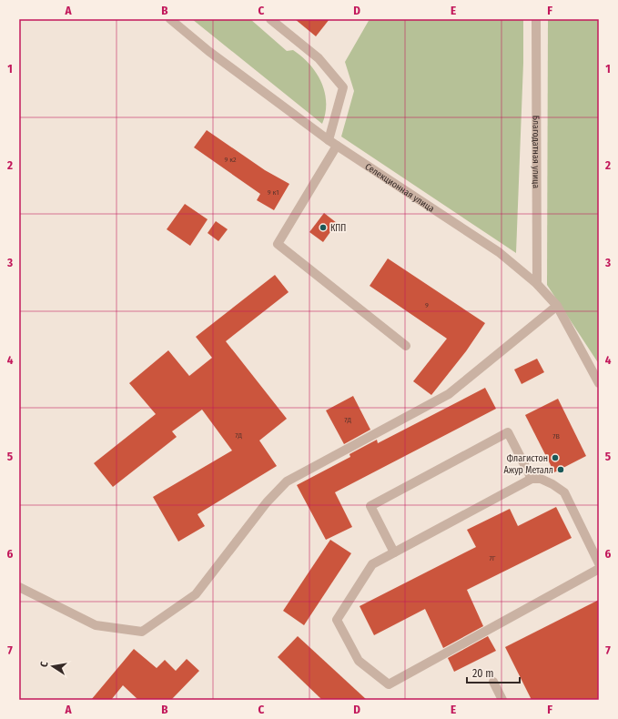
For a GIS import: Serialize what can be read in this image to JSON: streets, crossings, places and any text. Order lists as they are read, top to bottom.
{
  "streets": {
    "street": ["Благодатная улица", "Селекционная улица"]
  },
  "crossings": [
    ["Благодатная улица", "Селекционная улица"]
  ],
  "places": ["КПП", "Флагистон", "Ажур Металл"],
  "house_numbers": [
    "9 к2",
    "9 к1",
    "9",
    "7Д",
    "7Д",
    "7В",
    "7Г"
  ],
  "scale_bar": "20 m",
  "north": "left",
  "grid": {
    "columns": [
      "A",
      "B",
      "C",
      "D",
      "E",
      "F"
    ],
    "rows": [
      "1",
      "2",
      "3",
      "4",
      "5",
      "6",
      "7"
    ]
  }
}
